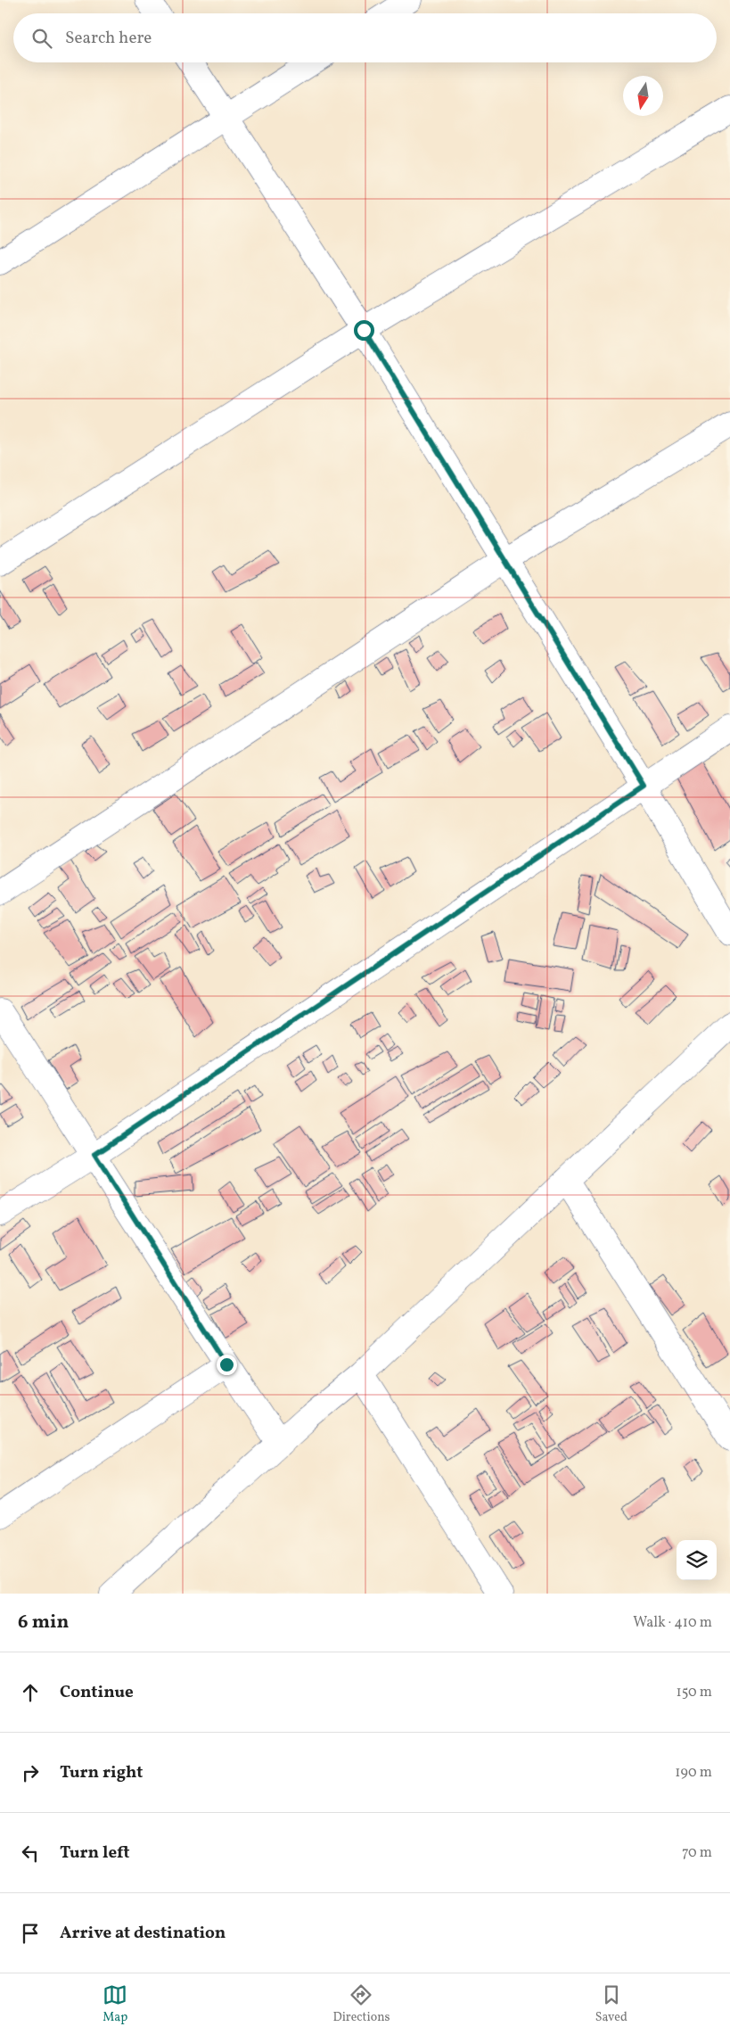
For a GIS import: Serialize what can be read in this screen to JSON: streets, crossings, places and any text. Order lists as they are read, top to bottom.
{
  "north": "bottom",
  "page": {
    "search": "Search here",
    "heading": ["6 min", "Walk · 410 m"],
    "list": [
      ["Continue", "150 m"],
      ["Turn right", "190 m"],
      ["Turn left", "70 m"],
      "Arrive at destination"
    ],
    "nav": ["Map", "Directions", "Saved"]
  }
}
